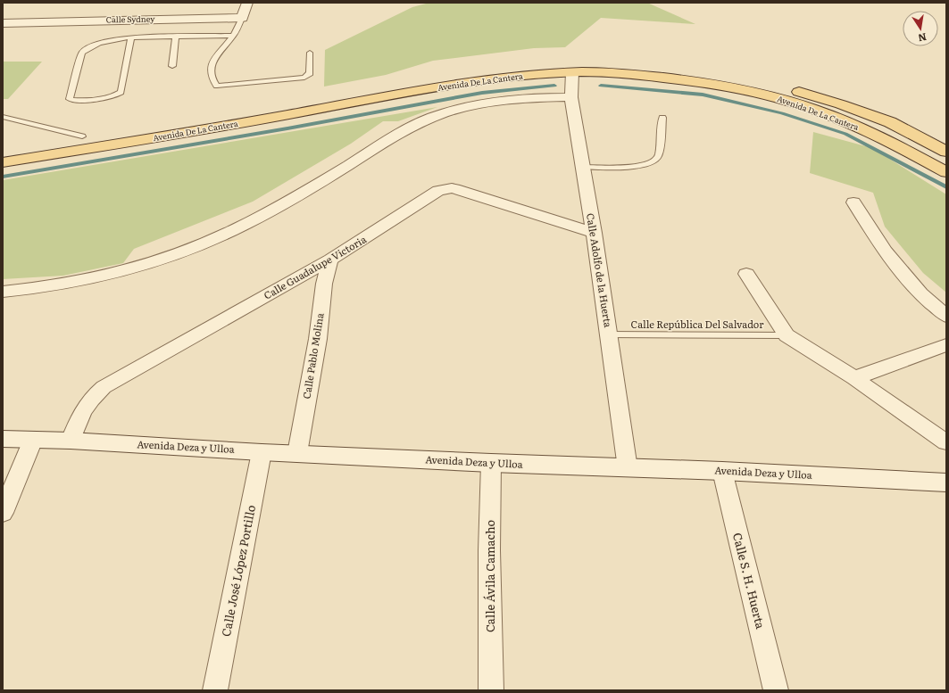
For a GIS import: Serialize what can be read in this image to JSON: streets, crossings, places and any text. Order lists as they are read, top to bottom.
{
  "streets": {
    "main road": ["Avenida De La Cantera"],
    "street": [
      "Calle Sydney",
      "Calle Guadalupe Victoria",
      "Calle Adolfo de la Huerta",
      "Calle Pablo Molina",
      "Avenida Deza y Ulloa",
      "Calle José López Portillo",
      "Calle Ávila Camacho",
      "Calle S. H. Huerta"
    ],
    "lane": ["Calle República Del Salvador"]
  },
  "crossings": [
    ["Avenida De La Cantera", "Calle Adolfo de la Huerta"],
    ["Calle Guadalupe Victoria", "Calle Adolfo de la Huerta"],
    ["Calle Guadalupe Victoria", "Calle Pablo Molina"],
    ["Calle Guadalupe Victoria", "Avenida Deza y Ulloa"],
    ["Calle Adolfo de la Huerta", "Calle República Del Salvador"],
    ["Calle Adolfo de la Huerta", "Avenida Deza y Ulloa"],
    ["Calle Pablo Molina", "Avenida Deza y Ulloa"],
    ["Avenida Deza y Ulloa", "Calle José López Portillo"],
    ["Avenida Deza y Ulloa", "Calle Ávila Camacho"],
    ["Avenida Deza y Ulloa", "Calle S. H. Huerta"]
  ],
  "north": "bottom"
}
